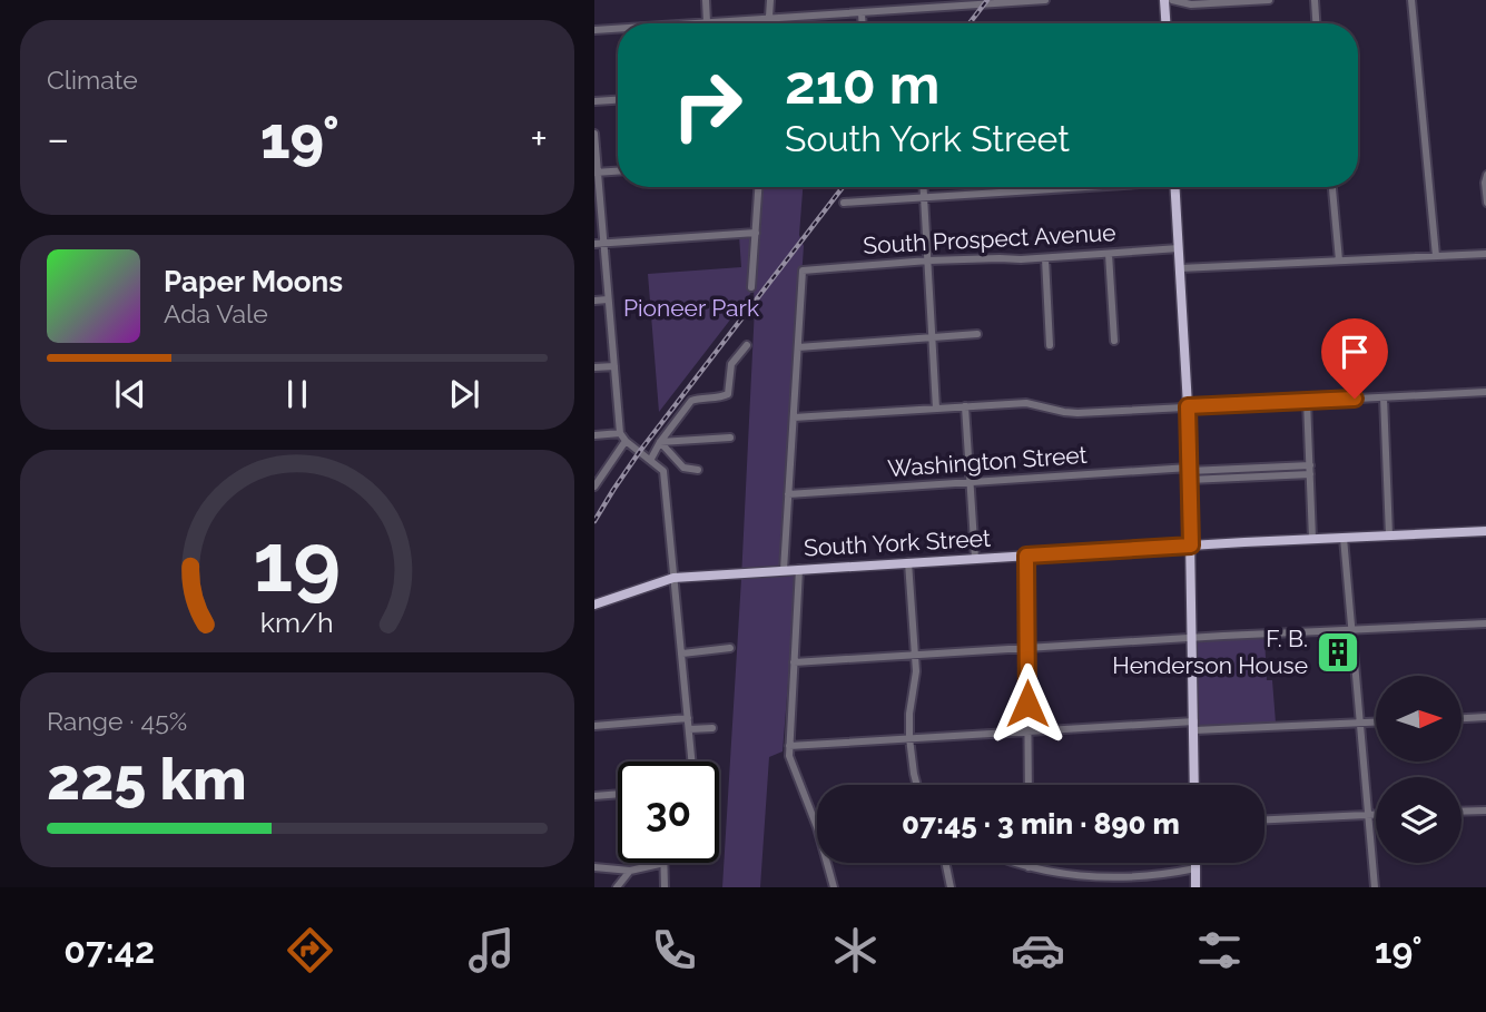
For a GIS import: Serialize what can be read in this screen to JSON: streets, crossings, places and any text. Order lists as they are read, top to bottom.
{
  "streets": {
    "main road": ["South York Street"],
    "street": ["South Prospect Avenue", "Washington Street"]
  },
  "parks": ["Pioneer Park"],
  "places": {
    "building": ["F. B. Henderson House"]
  },
  "north": "right",
  "page": {
    "tile": [
      "Climate",
      ["Range · 45%", "225 km"]
    ],
    "turn": ["210 m", "South York Street"],
    "heat": ["−", "19°", "+"],
    "song": ["Paper Moons", "Ada Vale"],
    "limit": "30",
    "trip": "07:45 · 3 min · 890 m",
    "tabs": ["07:42", "19°"],
    "gauge": ["19", "km/h"]
  }
}
